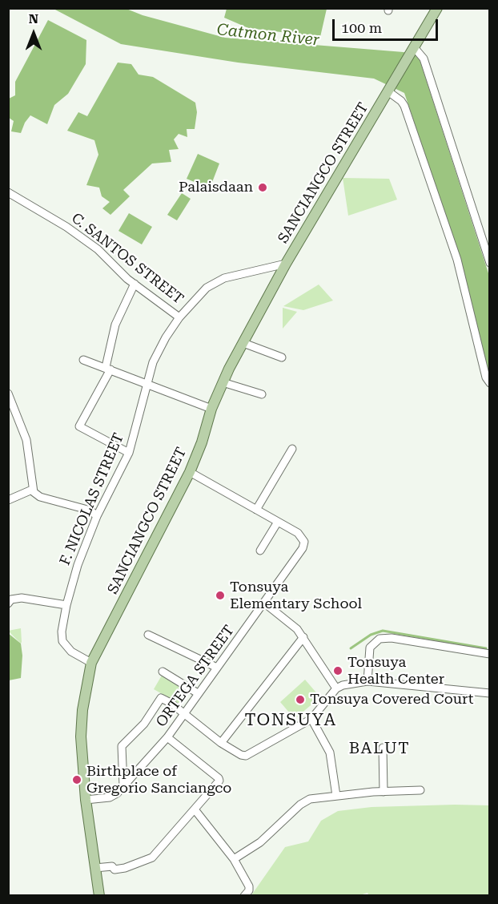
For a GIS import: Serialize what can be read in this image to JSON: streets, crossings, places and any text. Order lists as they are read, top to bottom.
{
  "streets": {
    "main road": ["SANCIANGCO STREET"],
    "street": ["C. SANTOS STREET", "F. NICOLAS STREET", "ORTEGA STREET"]
  },
  "crossings": [
    ["SANCIANGCO STREET", "F. NICOLAS STREET"],
    ["SANCIANGCO STREET", "ORTEGA STREET"],
    ["C. SANTOS STREET", "F. NICOLAS STREET"]
  ],
  "districts": ["TONSUYA", "BALUT"],
  "water": ["Catmon River"],
  "places": [
    "Palaisdaan",
    "Tonsuya Elementary School",
    "Tonsuya Health Center",
    "Tonsuya Covered Court",
    "Birthplace of Gregorio Sanciangco"
  ],
  "scale_bar": "100 m",
  "north": "top"
}
